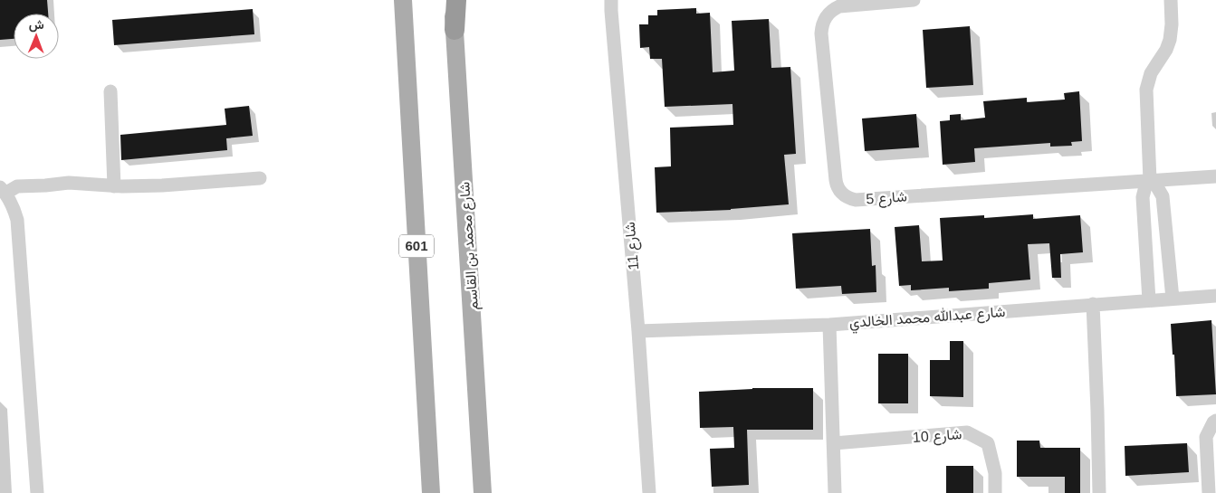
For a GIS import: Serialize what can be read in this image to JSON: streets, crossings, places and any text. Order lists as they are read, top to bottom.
{
  "streets": {
    "main road": ["601", "شارع محمد بن القاسم"],
    "street": [
      "شارع 5",
      "شارع 11",
      "شارع عبدالله محمد الخالدي",
      "شارع 10"
    ]
  },
  "crossings": [
    ["شارع 11", "شارع عبدالله محمد الخالدي"]
  ],
  "north": "top"
}
